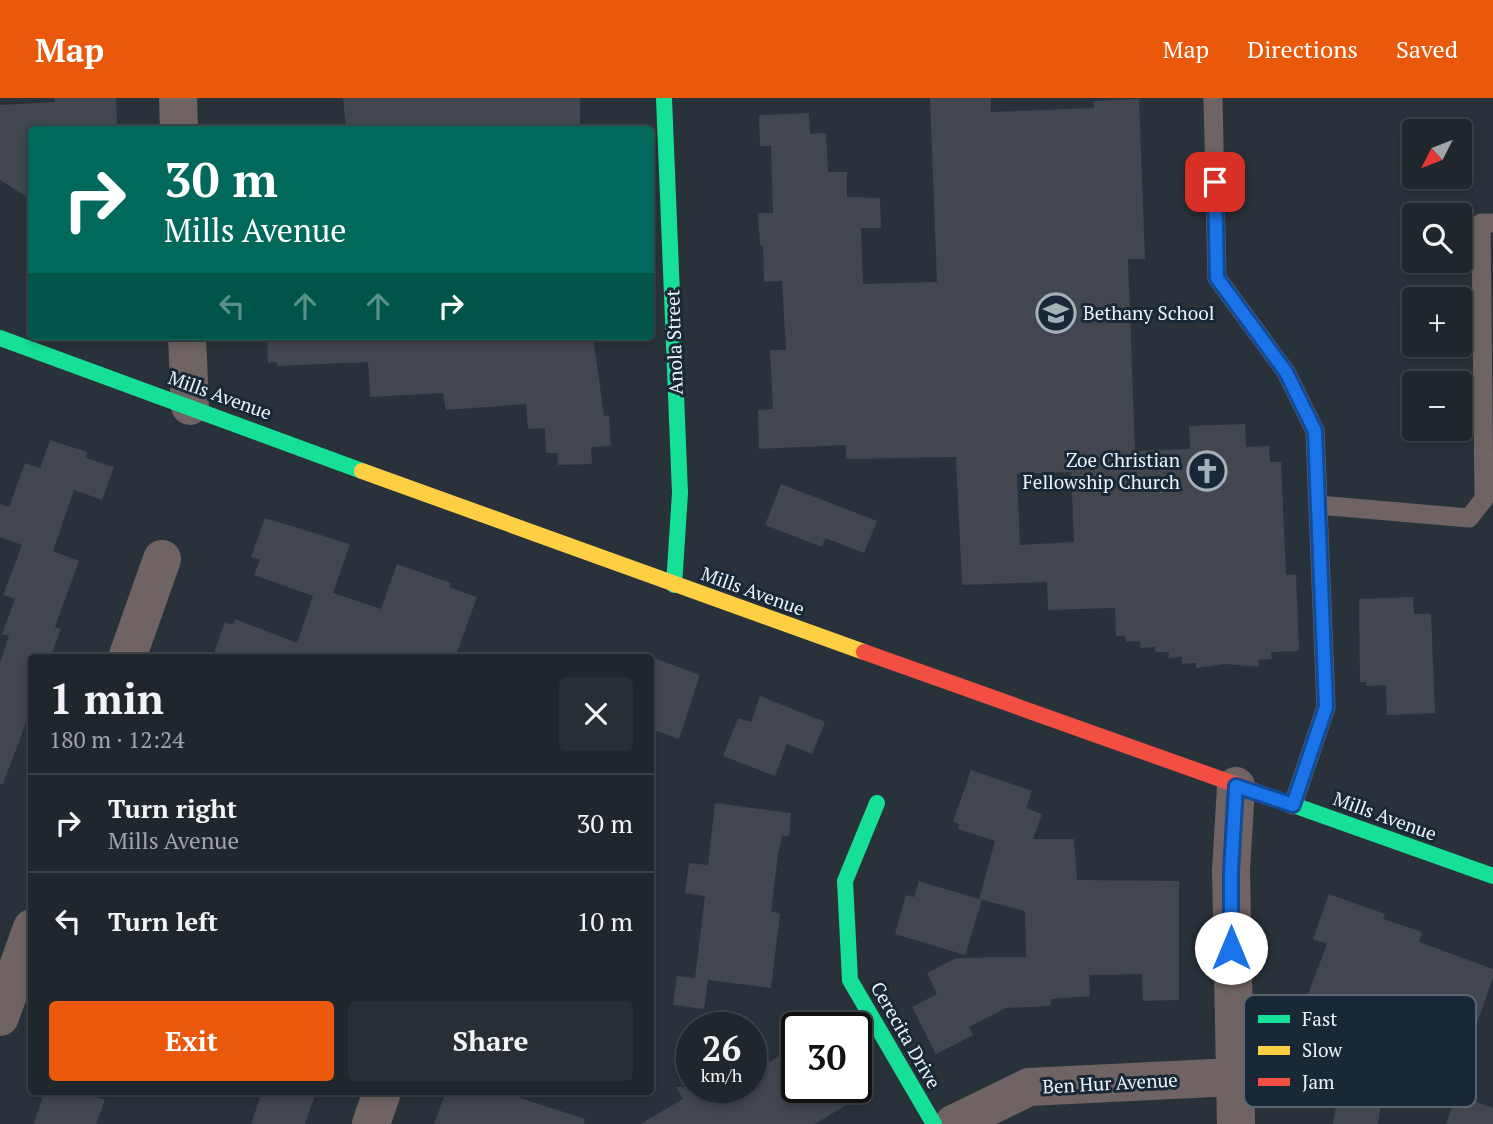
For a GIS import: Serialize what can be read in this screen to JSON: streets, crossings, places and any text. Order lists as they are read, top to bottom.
{
  "streets": {
    "main road": ["Anola Street", "Mills Avenue", "Cerecita Drive"],
    "street": ["Ben Hur Avenue"]
  },
  "crossings": [
    ["Anola Street", "Mills Avenue"]
  ],
  "places": {
    "school or university": ["Bethany School"],
    "church": ["Zoe Christian Fellowship Church"]
  },
  "legend": ["Fast", "Slow", "Jam"],
  "north": "bottom left",
  "page": {
    "header": "Map",
    "nav": ["Map", "Directions", "Saved"],
    "map_buttons": ["+", "−"],
    "turn": ["30 m", "Mills Avenue"],
    "heading": ["1 min", "180 m · 12:24"],
    "list": [
      {
        "name": "Turn right",
        "note": "Mills Avenue",
        "value": "30 m"
      },
      {
        "name": "Turn left",
        "value": "10 m"
      }
    ],
    "buttons": ["Exit", "Share"],
    "speed": "26 km/h",
    "limit": "30"
  }
}
